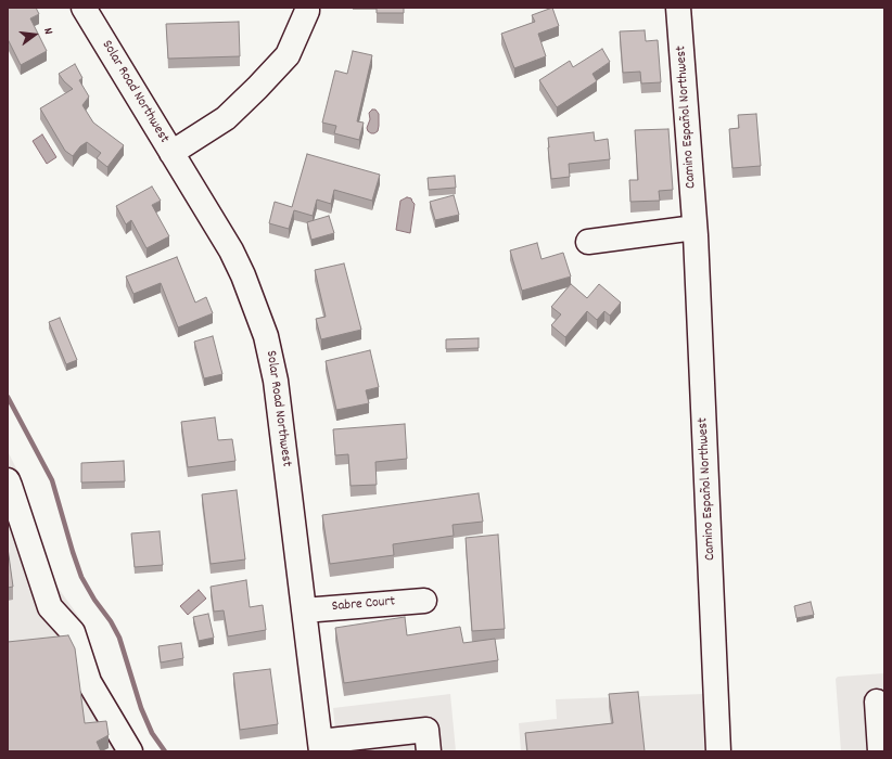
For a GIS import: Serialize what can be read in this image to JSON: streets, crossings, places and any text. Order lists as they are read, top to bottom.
{
  "streets": {
    "street": ["Solar Road Northwest", "Camino Español Northwest", "Sabre Court"]
  },
  "crossings": [
    ["Solar Road Northwest", "Sabre Court"]
  ],
  "north": "right"
}
